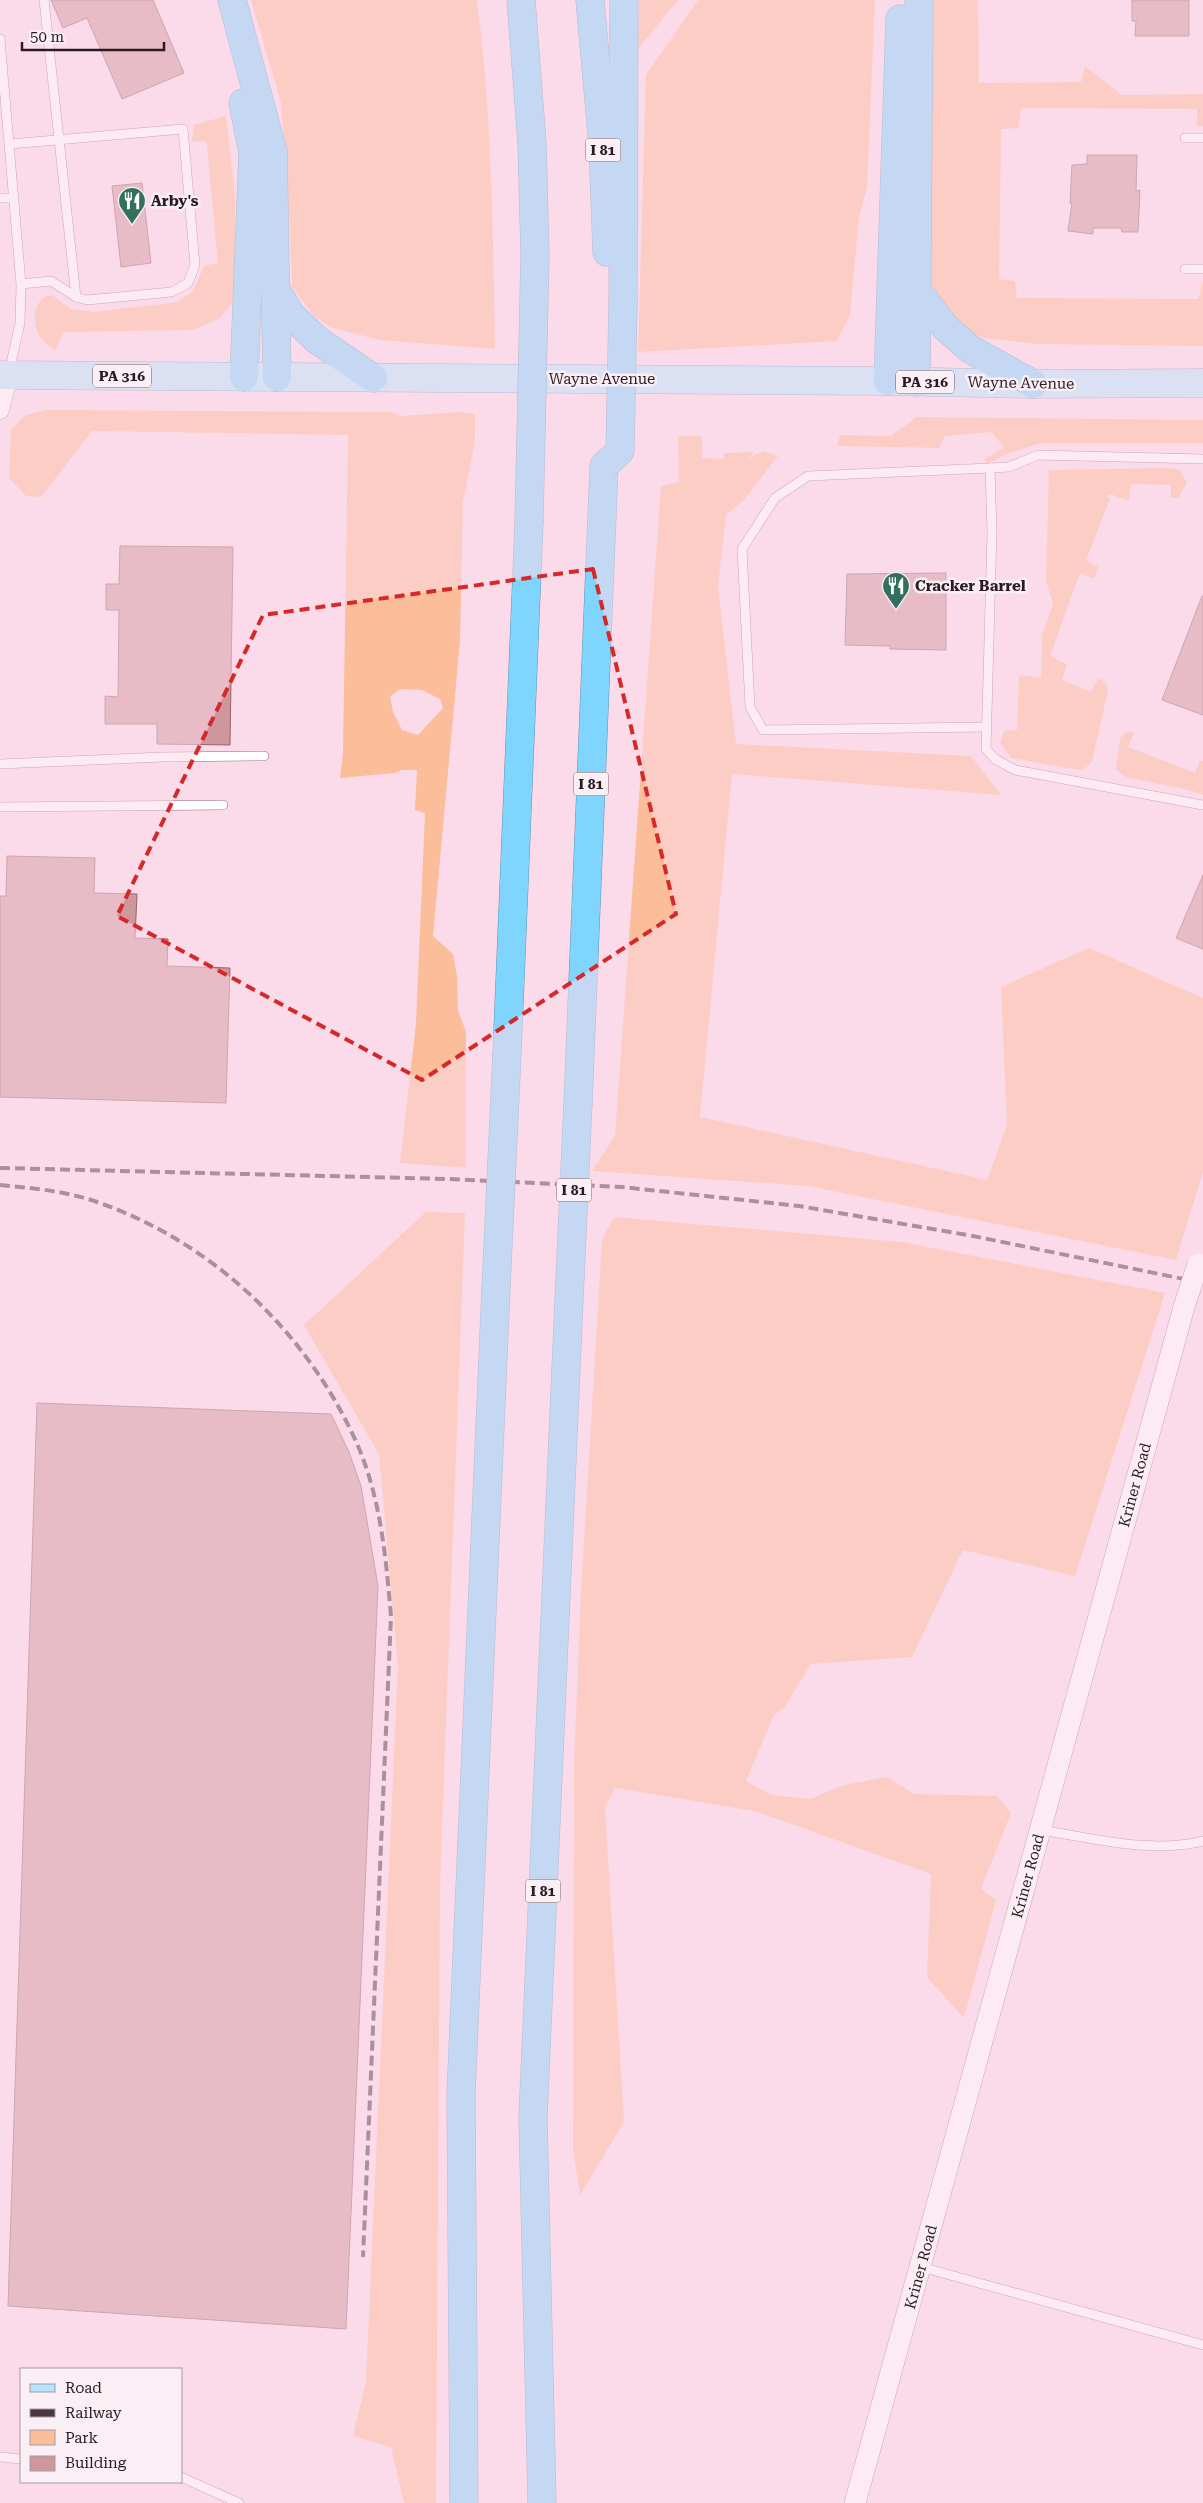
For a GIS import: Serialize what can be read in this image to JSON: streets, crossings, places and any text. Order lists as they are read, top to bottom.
{
  "streets": {
    "highway": ["I 81"],
    "main road": ["PA 316", "Wayne Avenue"],
    "street": ["Kriner Road"]
  },
  "places": {
    "restaurant": ["Arby's", "Cracker Barrel"]
  },
  "legend": [
    "Road",
    "Railway",
    "Park",
    "Building"
  ],
  "scale_bar": "50 m"
}
